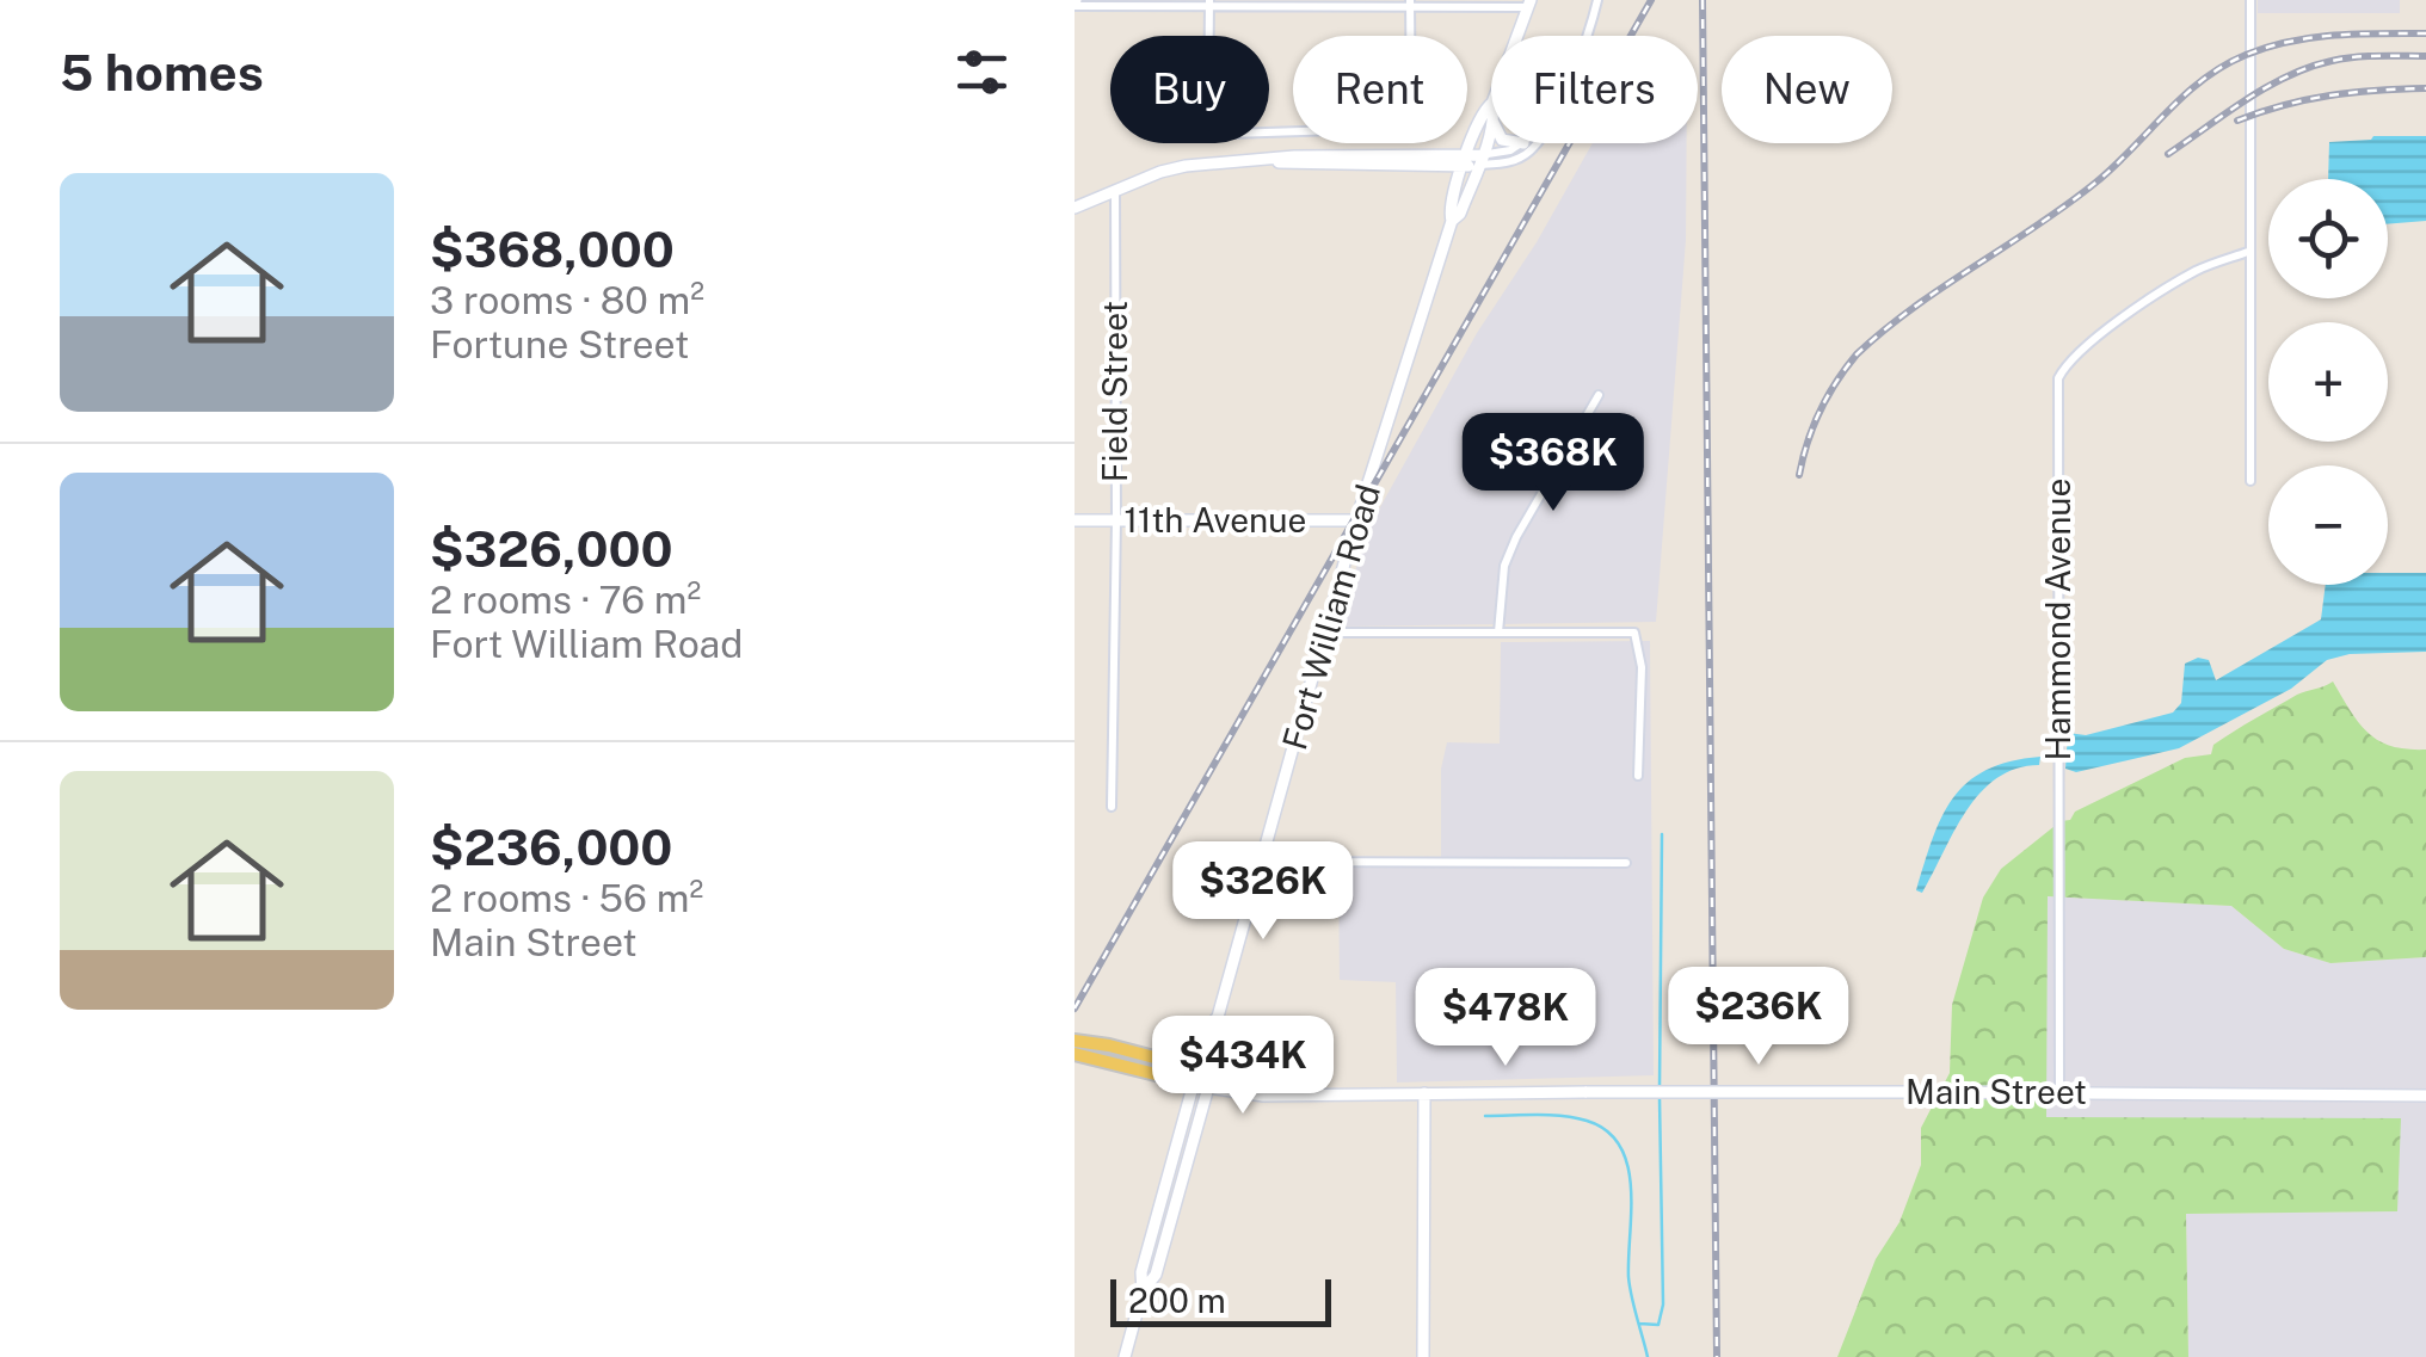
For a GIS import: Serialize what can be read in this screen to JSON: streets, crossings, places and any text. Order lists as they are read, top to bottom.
{
  "streets": {
    "main road": ["11th Avenue", "Fort William Road", "Main Street"],
    "street": ["Field Street", "Hammond Avenue"]
  },
  "crossings": [
    ["Field Street", "11th Avenue"],
    ["11th Avenue", "Fort William Road"],
    ["Fort William Road", "Main Street"],
    ["Hammond Avenue", "Main Street"]
  ],
  "scale_bar": "200 m",
  "page": {
    "heading": "5 homes",
    "chip": [
      "Buy",
      "Rent",
      "Filters",
      "New"
    ],
    "list": [
      {
        "name": "$368,000",
        "note": "3 rooms · 80 m² · Fortune Street"
      },
      {
        "name": "$326,000",
        "note": "2 rooms · 76 m² · Fort William Road"
      },
      {
        "name": "$236,000",
        "note": "2 rooms · 56 m² · Main Street"
      }
    ],
    "map_buttons": ["+", "−"],
    "price": [
      "$368K",
      "$326K",
      "$236K",
      "$478K",
      "$434K"
    ],
    "scale": "200 m"
  }
}
